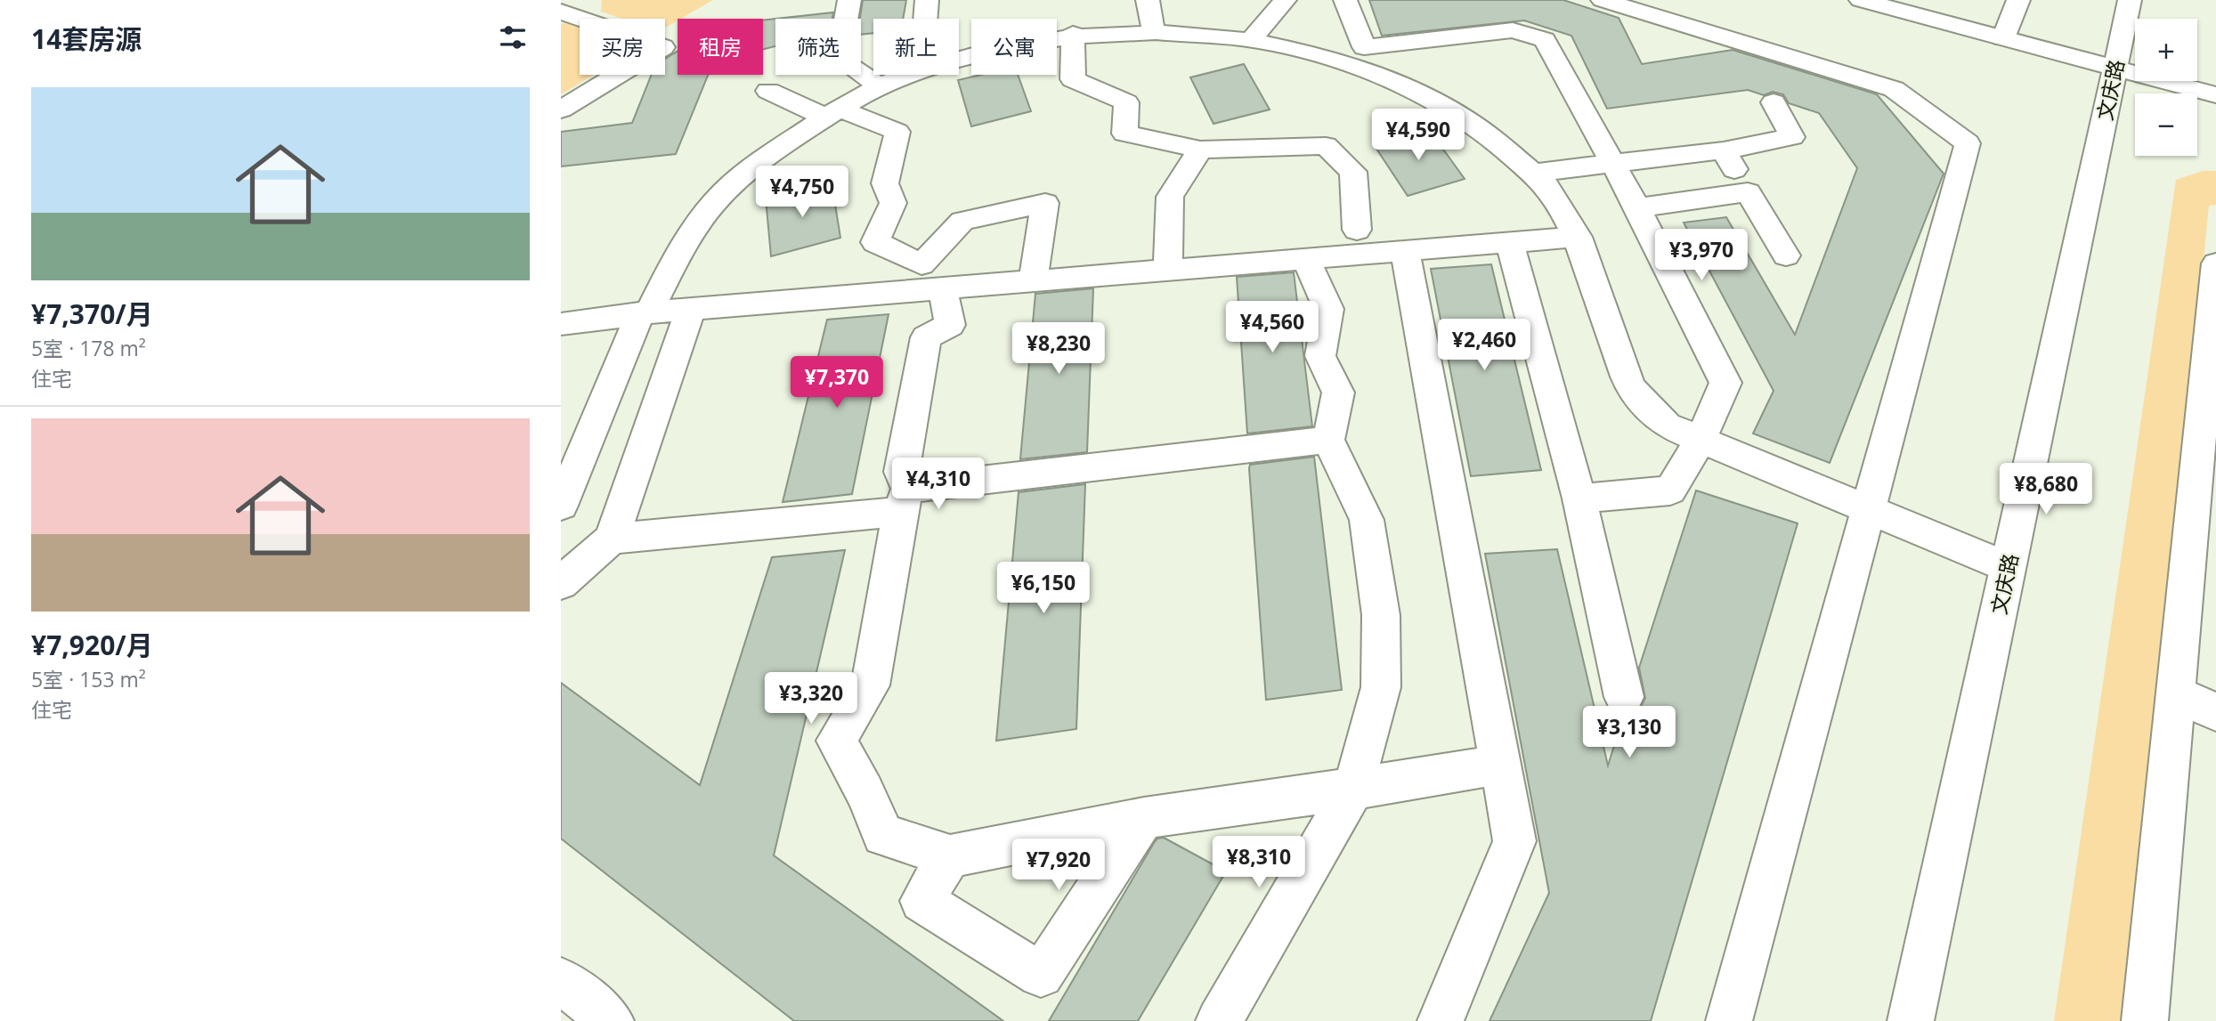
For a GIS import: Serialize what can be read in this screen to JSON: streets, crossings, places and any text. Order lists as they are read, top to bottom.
{
  "streets": {
    "street": ["文庆路"]
  },
  "page": {
    "heading": "14套房源",
    "map_buttons": ["+", "−"],
    "chip": [
      "买房",
      "租房",
      "筛选",
      "新上",
      "公寓"
    ],
    "list": [
      {
        "name": "¥7,370/月",
        "note": "5室 · 178 m² · 住宅"
      },
      {
        "name": "¥7,920/月",
        "note": "5室 · 153 m² · 住宅"
      }
    ],
    "price": [
      "¥4,590",
      "¥4,750",
      "¥3,970",
      "¥4,560",
      "¥2,460",
      "¥8,230",
      "¥7,370",
      "¥4,310",
      "¥8,680",
      "¥6,150",
      "¥3,320",
      "¥3,130",
      "¥8,310",
      "¥7,920"
    ]
  }
}
